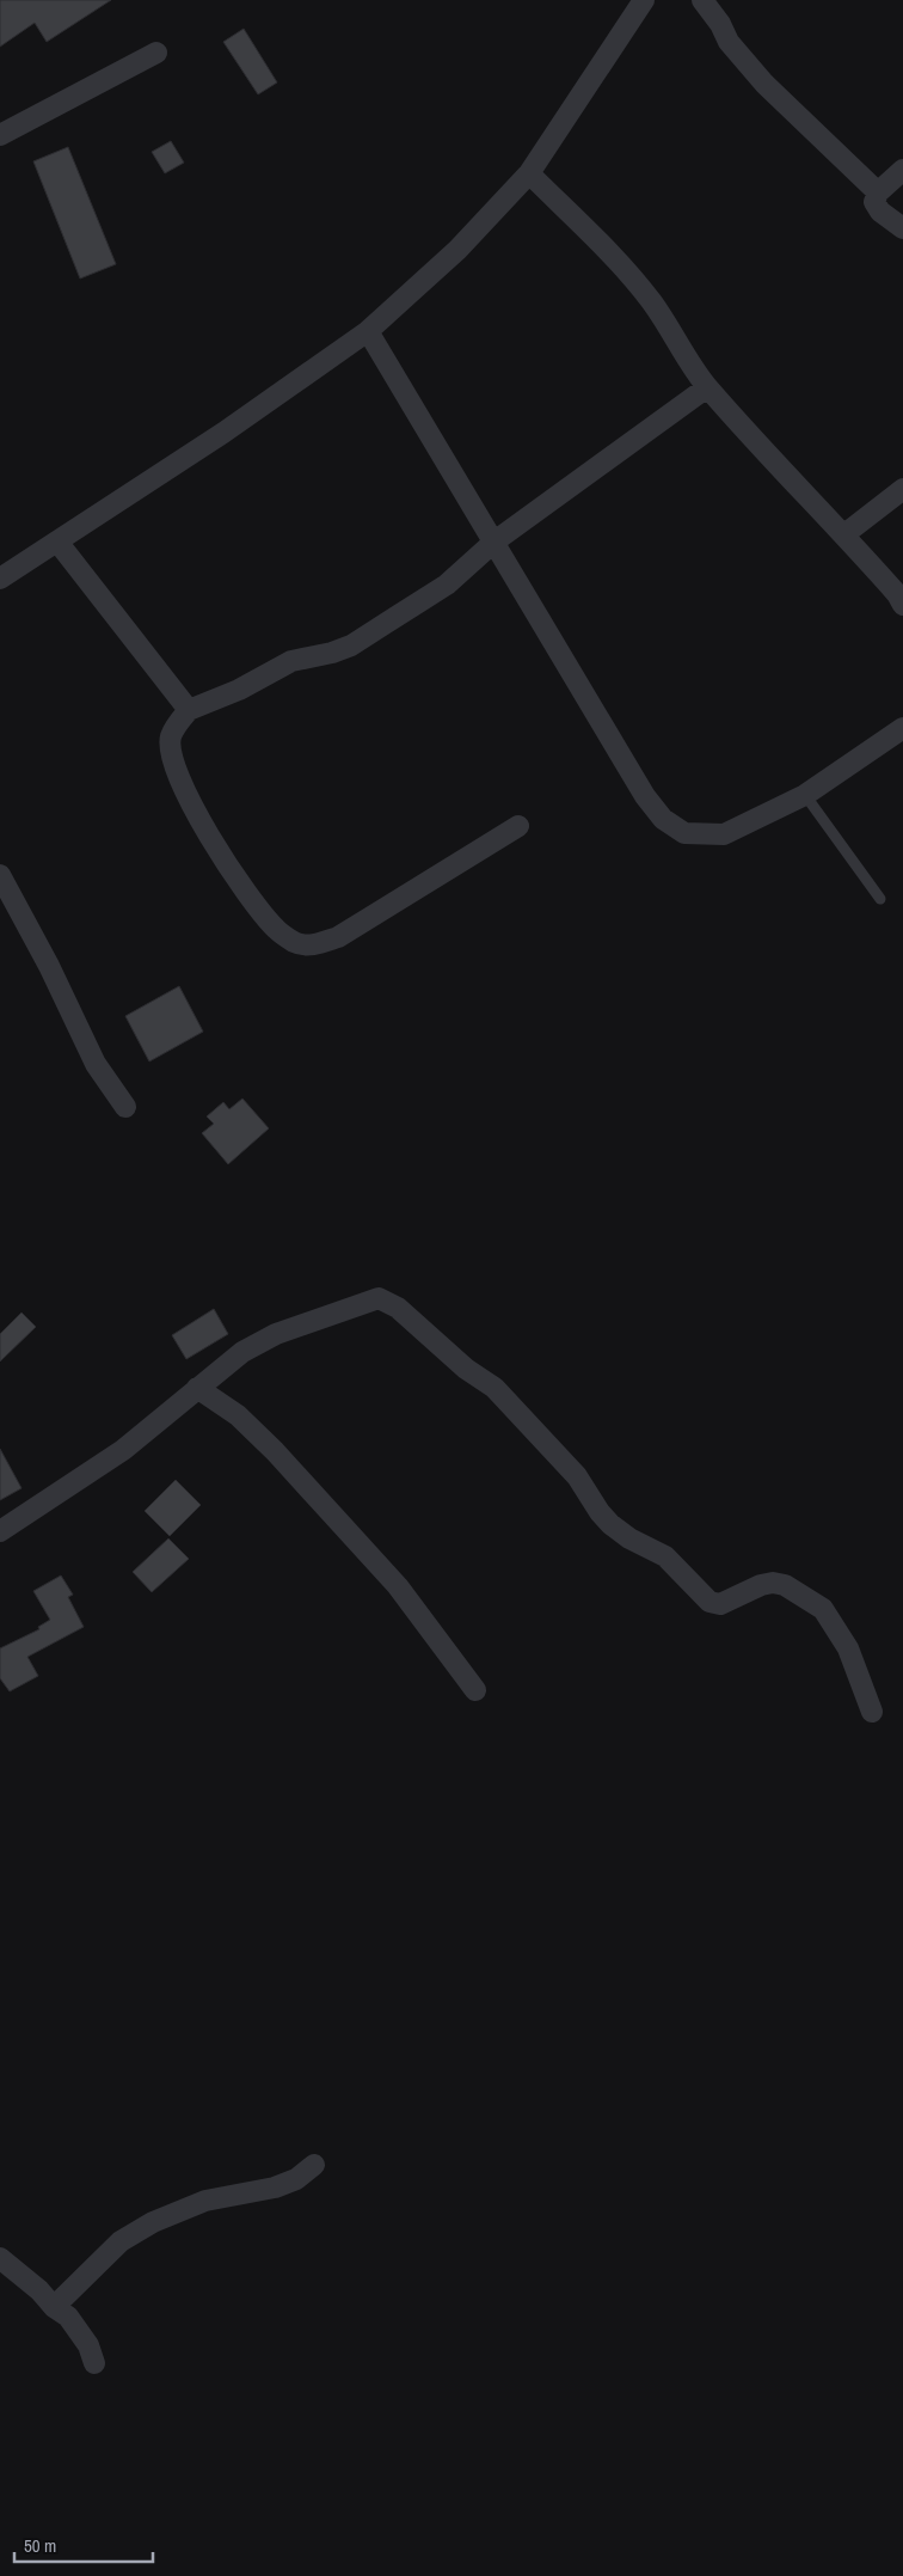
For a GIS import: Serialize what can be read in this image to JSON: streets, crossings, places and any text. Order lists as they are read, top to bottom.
{
  "scale_bar": "50 m"
}
